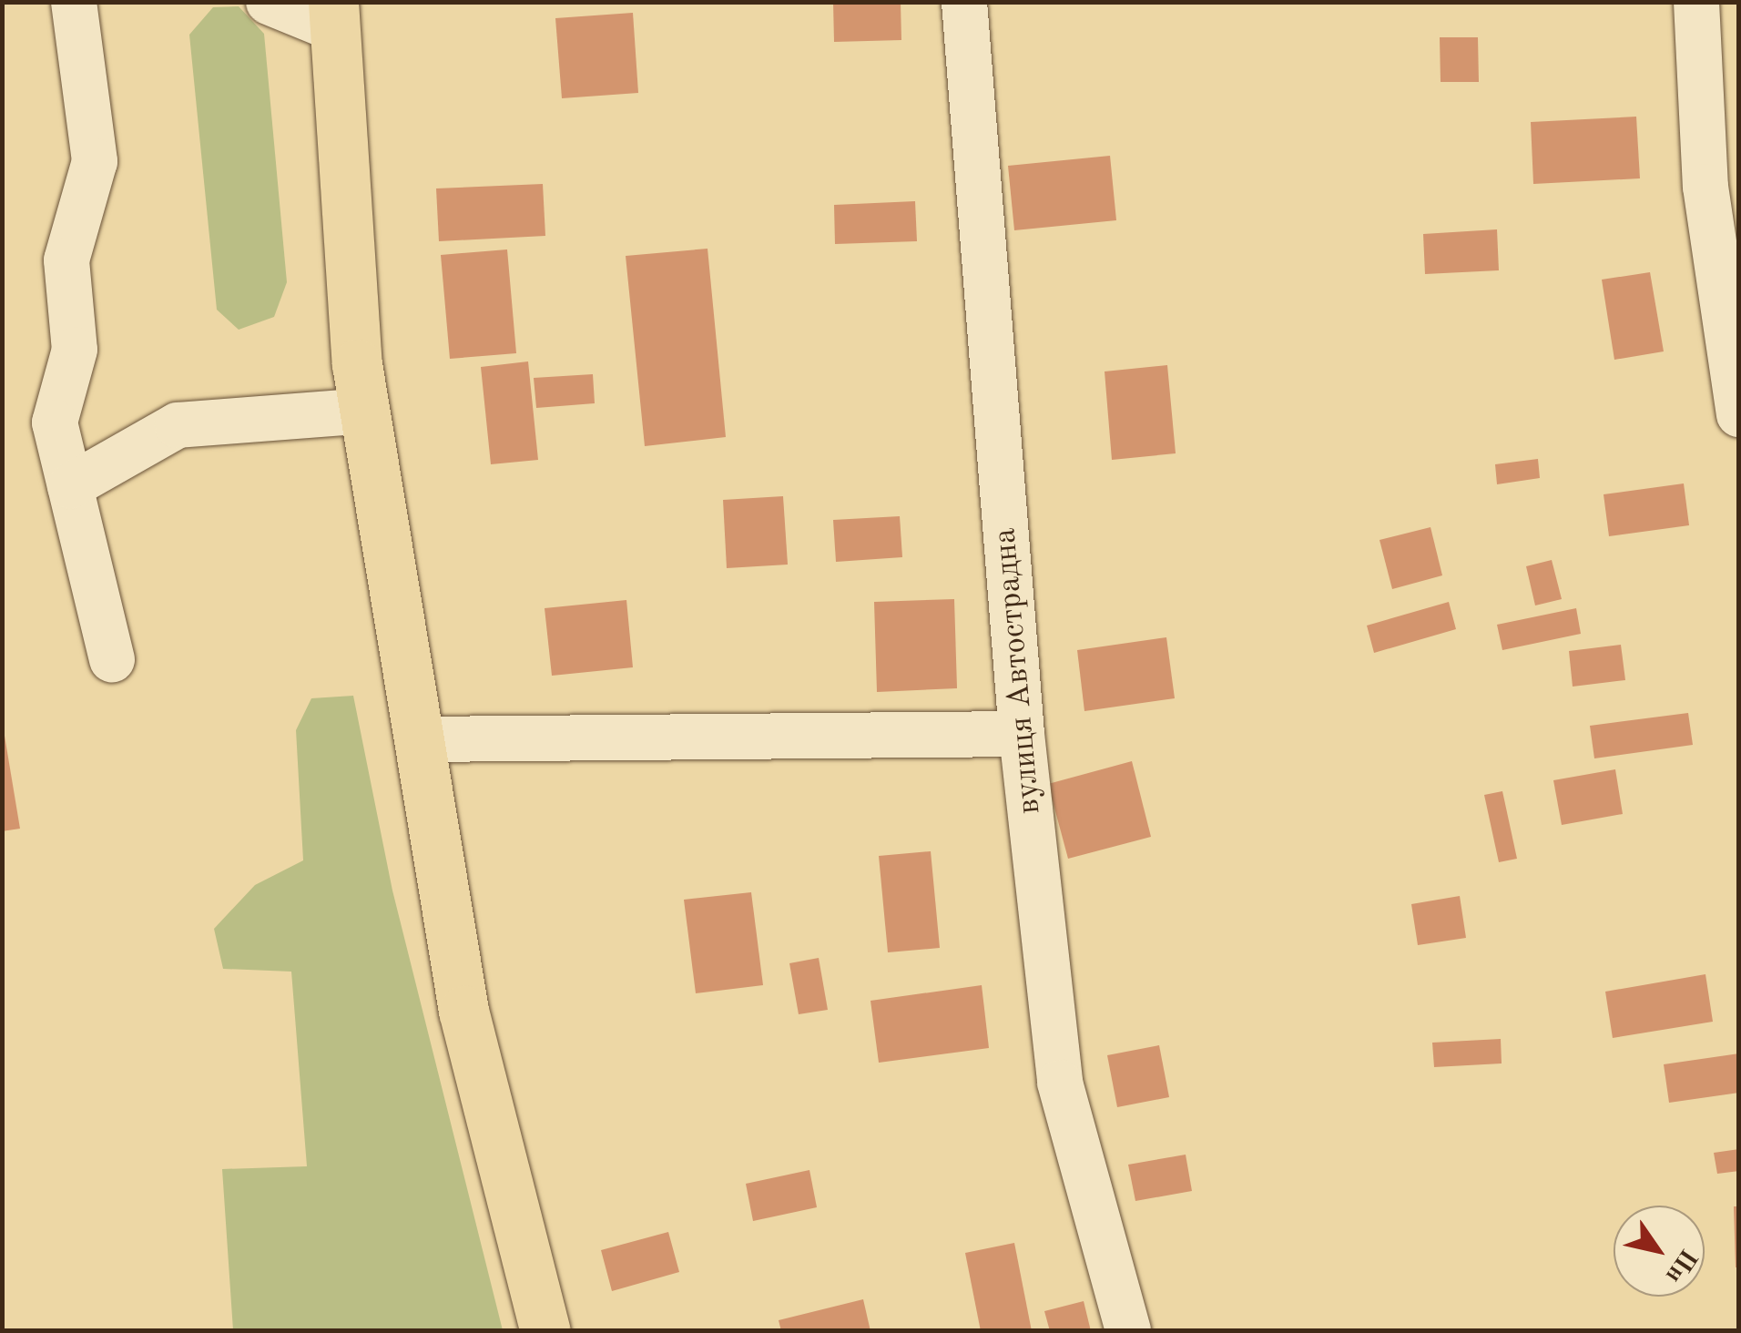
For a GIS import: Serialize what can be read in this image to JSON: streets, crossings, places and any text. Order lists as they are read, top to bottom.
{
  "streets": {
    "street": ["вулиця Автострадна"]
  },
  "north": "bottom right"
}
